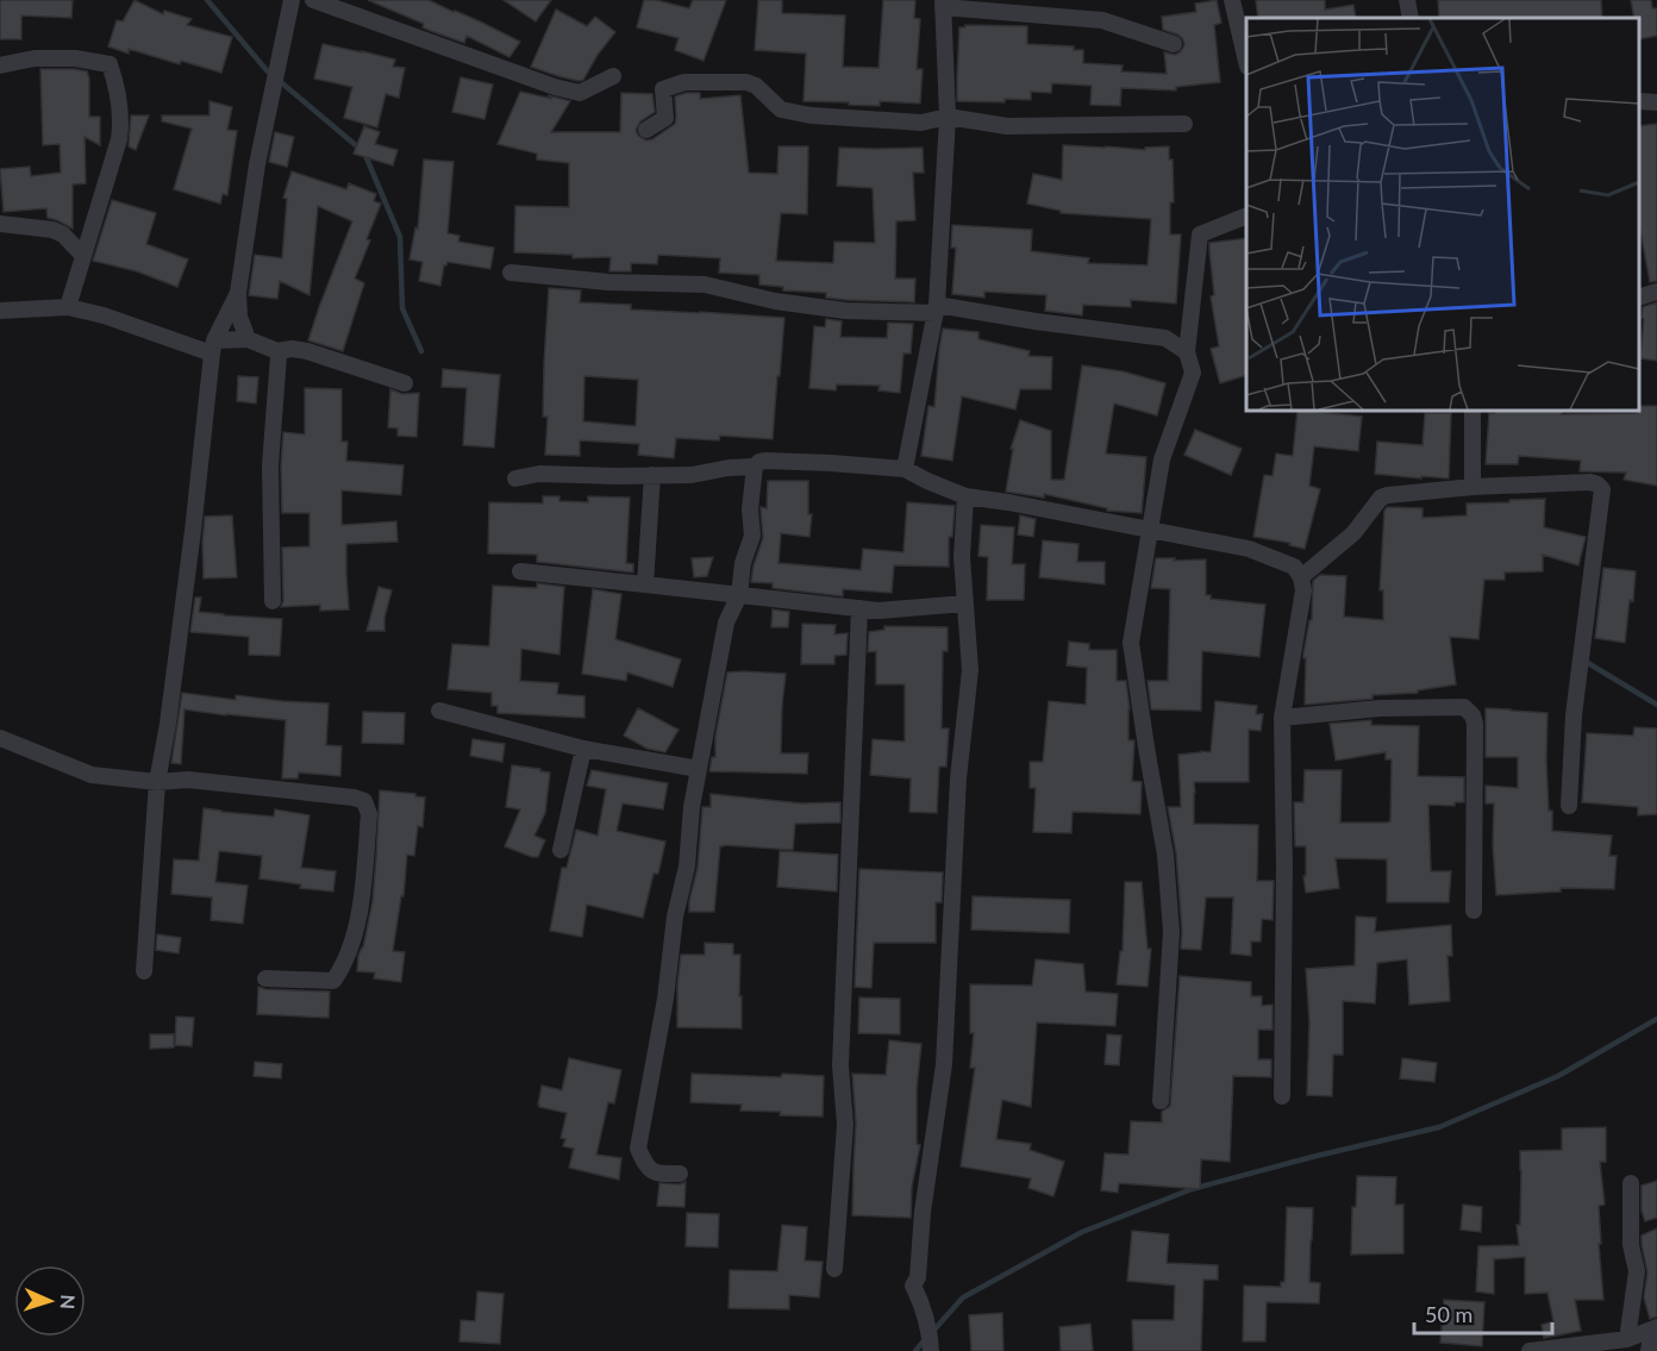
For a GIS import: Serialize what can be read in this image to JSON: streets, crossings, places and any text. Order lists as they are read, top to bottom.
{
  "scale_bar": "50 m",
  "north": "right"
}
